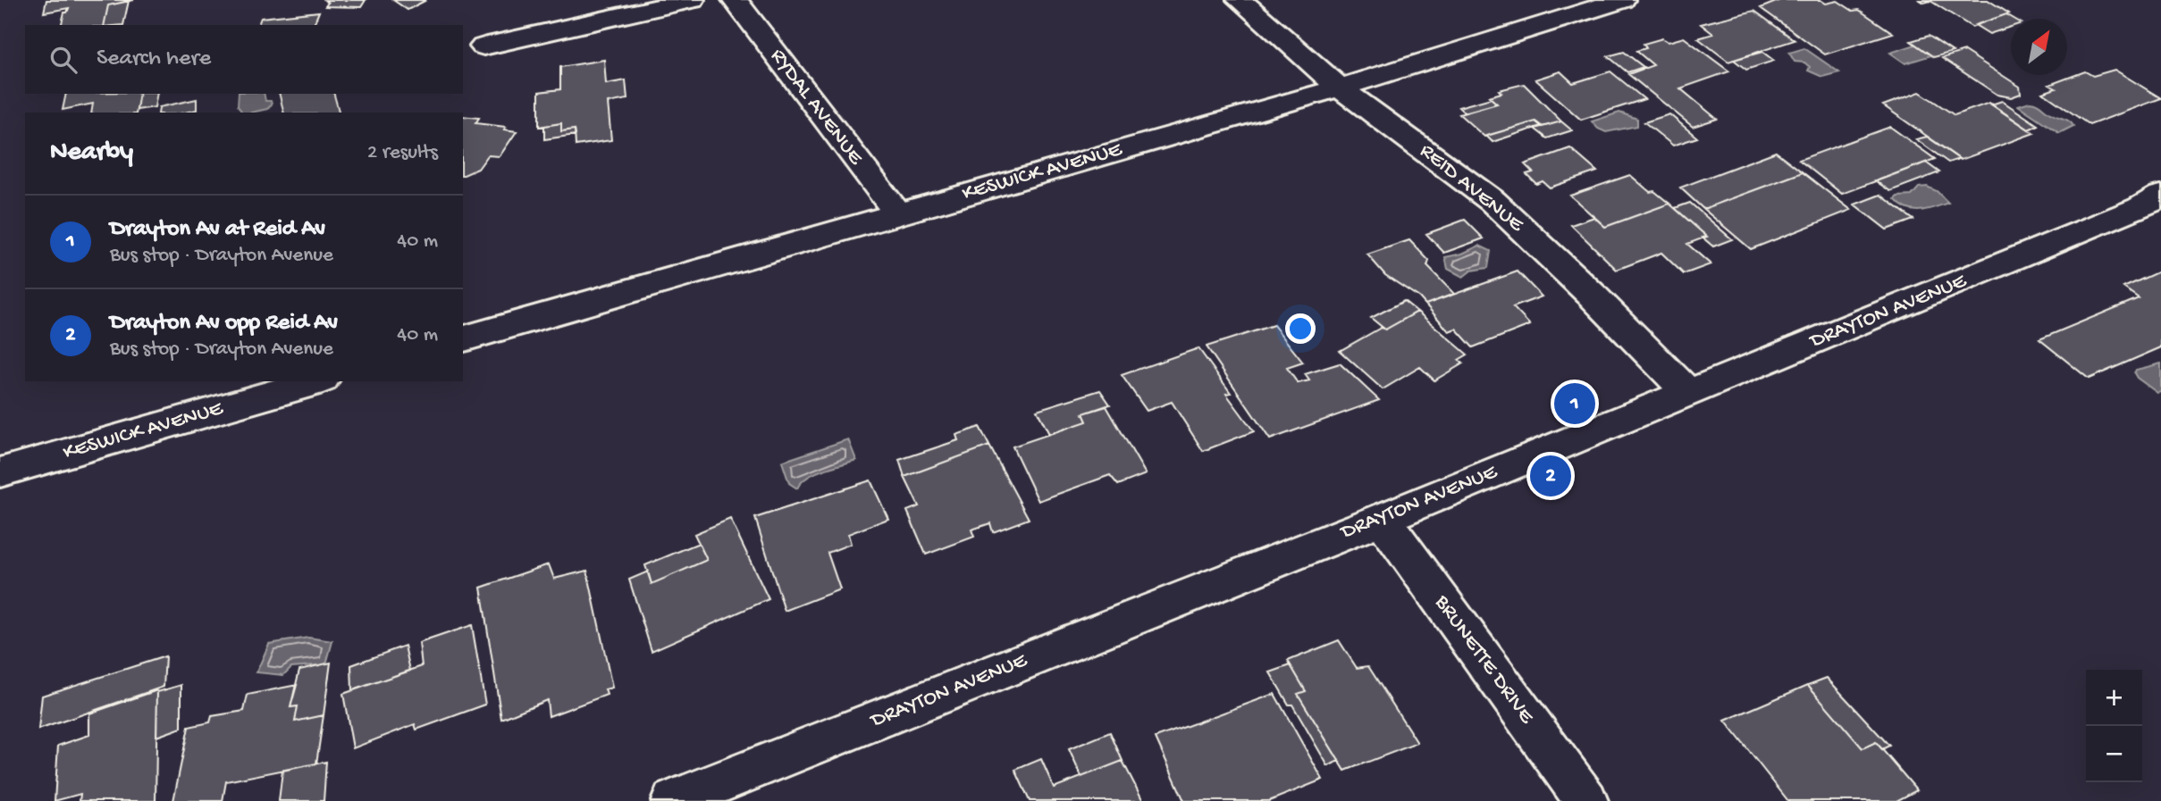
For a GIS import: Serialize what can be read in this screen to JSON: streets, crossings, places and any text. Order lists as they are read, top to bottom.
{
  "streets": {
    "street": [
      "RYDAL AVENUE",
      "KESWICK AVENUE",
      "REID AVENUE",
      "DRAYTON AVENUE",
      "BRUNETTE DRIVE"
    ]
  },
  "crossings": [
    ["RYDAL AVENUE", "KESWICK AVENUE"],
    ["KESWICK AVENUE", "REID AVENUE"],
    ["REID AVENUE", "DRAYTON AVENUE"],
    ["DRAYTON AVENUE", "BRUNETTE DRIVE"]
  ],
  "north": "top right",
  "page": {
    "search": "Search here",
    "heading": ["Nearby", "2 results"],
    "list": [
      {
        "mark": "1",
        "name": "Drayton Av at Reid Av",
        "note": "Bus stop · Drayton Avenue",
        "value": "40 m"
      },
      {
        "mark": "2",
        "name": "Drayton Av opp Reid Av",
        "note": "Bus stop · Drayton Avenue",
        "value": "40 m"
      }
    ],
    "pins": ["1", "2"],
    "map_buttons": ["+", "−"]
  }
}
